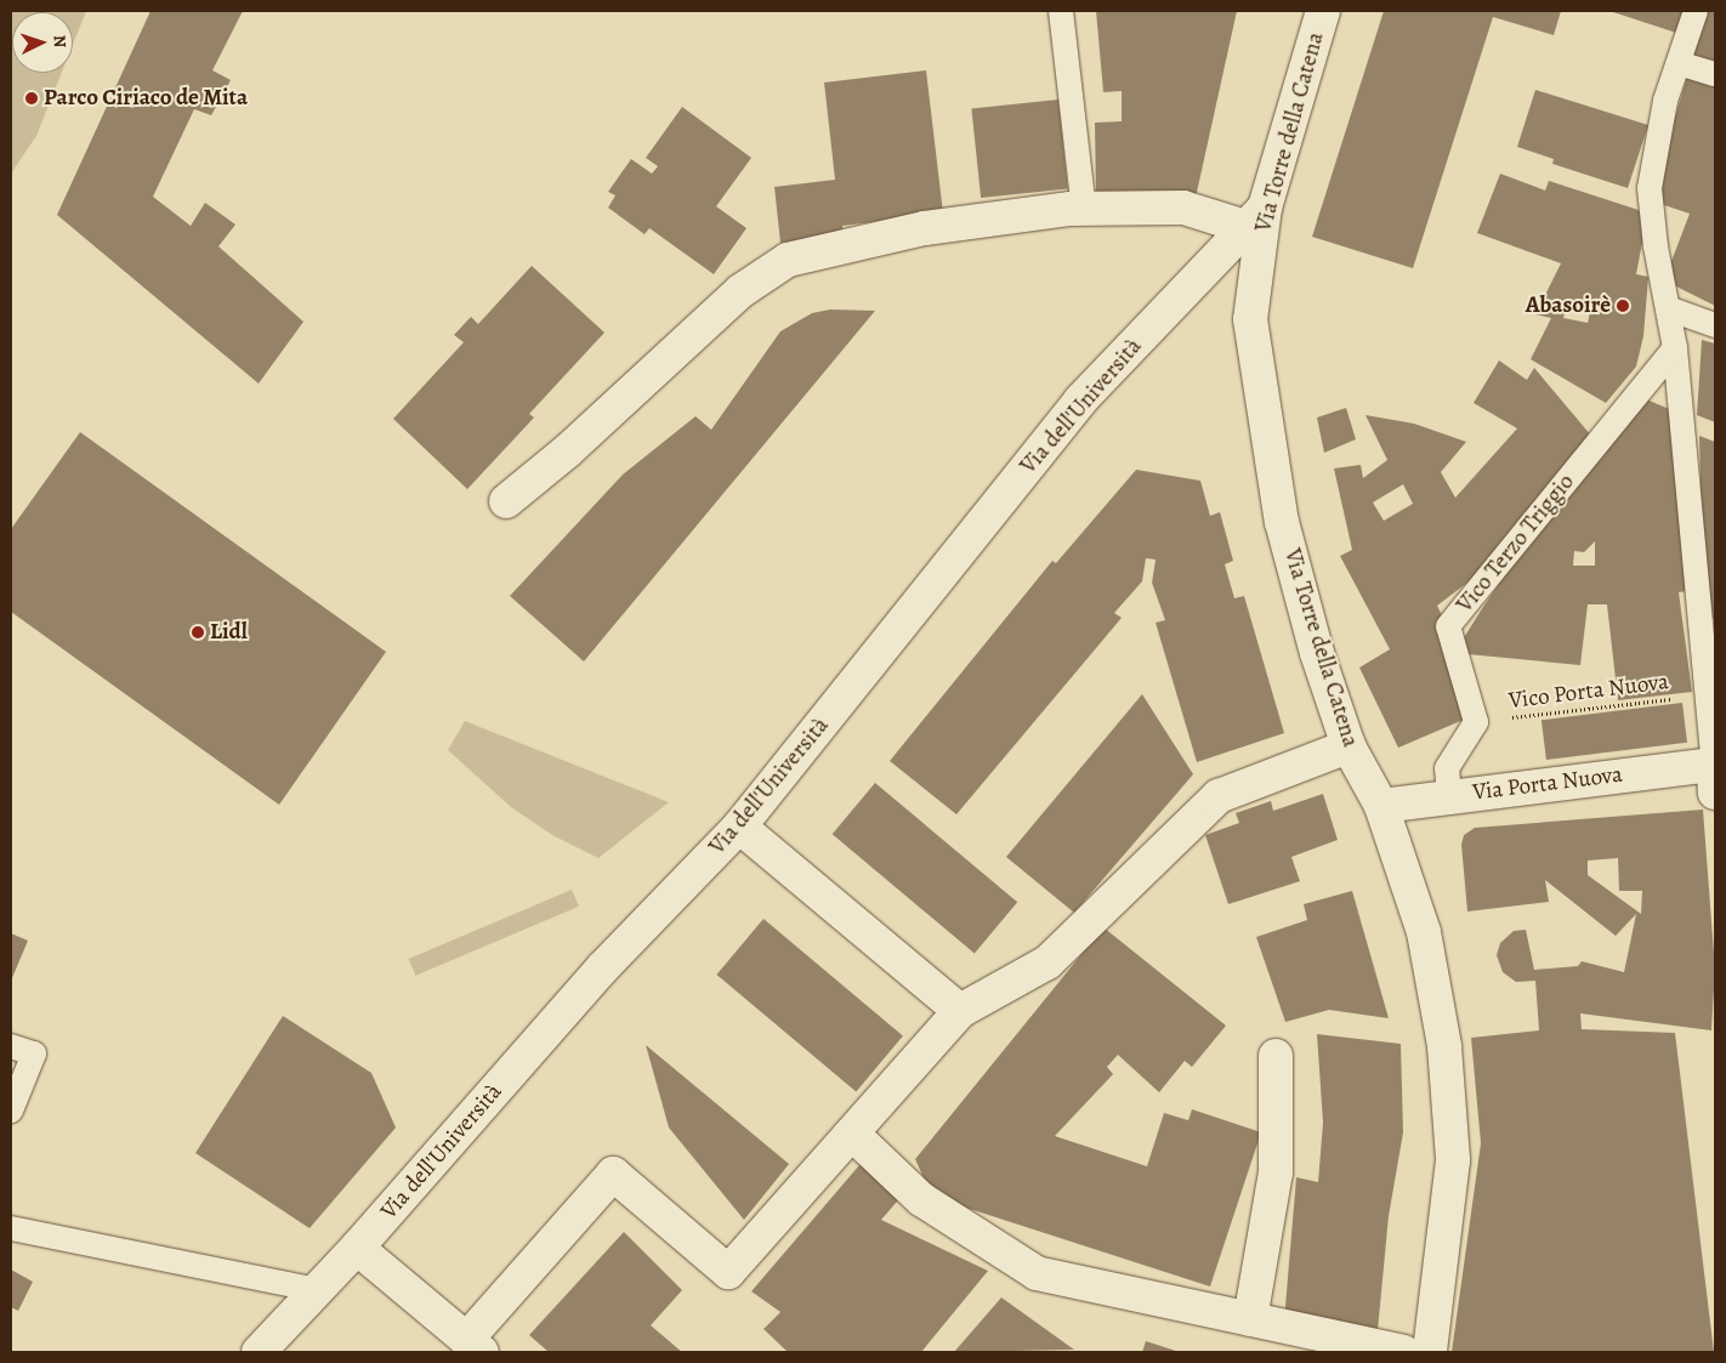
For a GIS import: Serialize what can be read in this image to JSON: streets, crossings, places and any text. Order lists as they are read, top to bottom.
{
  "streets": {
    "street": ["Via Torre della Catena", "Via dell'Università", "Via Porta Nuova"],
    "lane": ["Vico Terzo Triggio"],
    "path": ["Vico Porta Nuova"]
  },
  "crossings": [
    ["Via Torre della Catena", "Via dell'Università"],
    ["Via Torre della Catena", "Via Porta Nuova"],
    ["Vico Terzo Triggio", "Vico Porta Nuova"]
  ],
  "places": ["Parco Ciriaco de Mita", "Abasoirè", "Lidl"],
  "north": "right"
}
